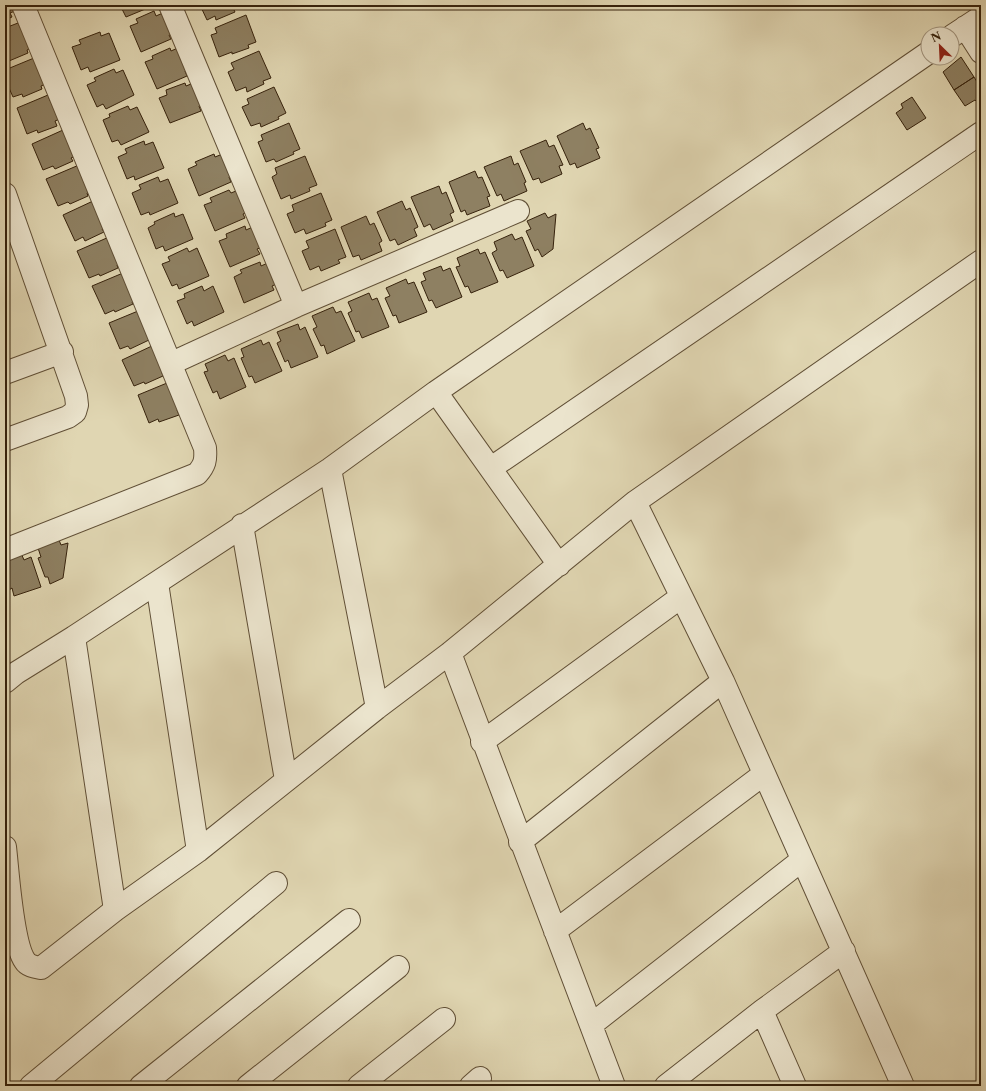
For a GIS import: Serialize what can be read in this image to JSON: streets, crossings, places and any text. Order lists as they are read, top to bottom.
{
  "north": "top left"
}
